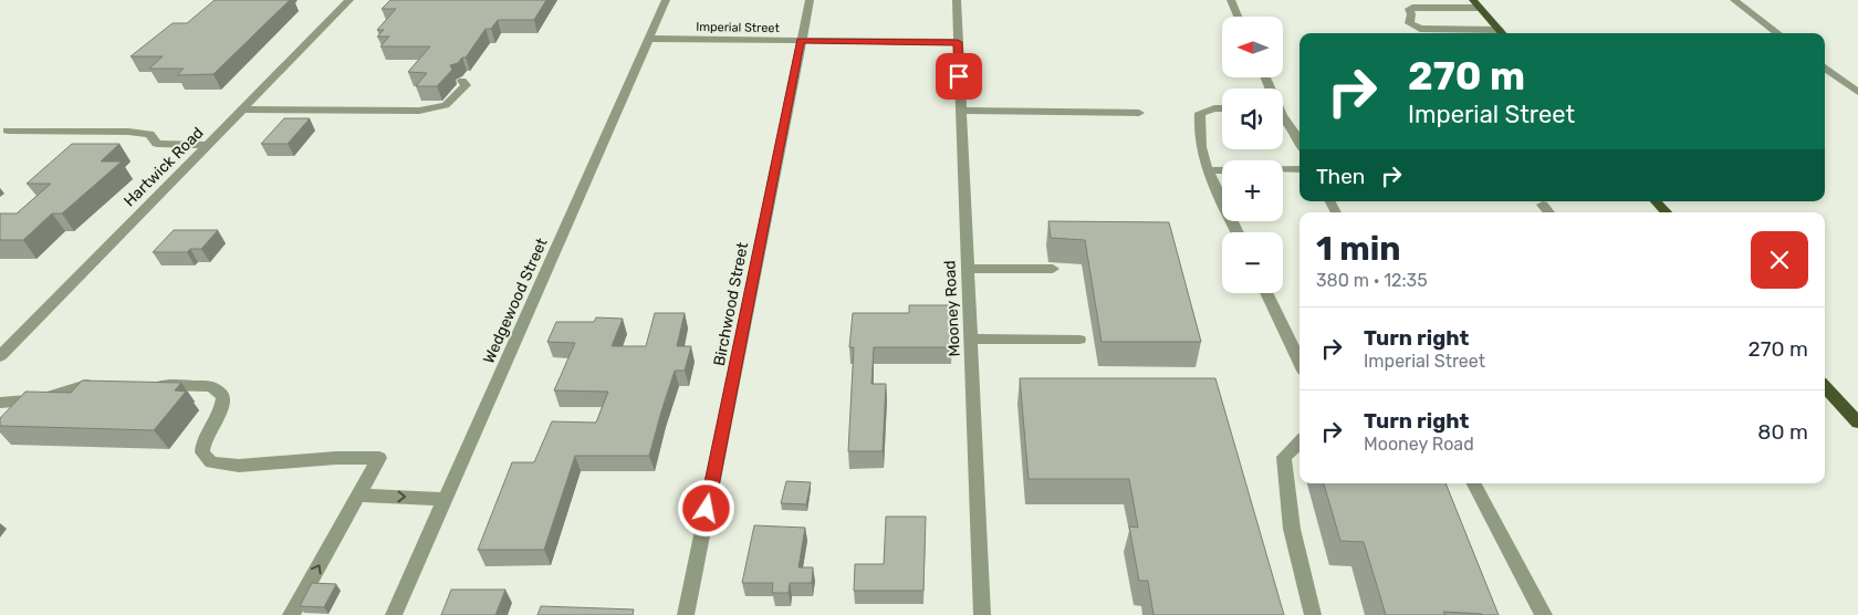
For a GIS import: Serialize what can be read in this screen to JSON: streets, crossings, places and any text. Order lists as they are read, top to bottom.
{
  "streets": {
    "street": [
      "Imperial Street",
      "Hartwick Road",
      "Wedgewood Street",
      "Birchwood Street",
      "Mooney Road"
    ]
  },
  "crossings": [
    ["Imperial Street", "Wedgewood Street"],
    ["Imperial Street", "Birchwood Street"],
    ["Imperial Street", "Mooney Road"]
  ],
  "north": "left",
  "page": {
    "map_buttons": ["+", "−"],
    "turn": ["270 m", "Imperial Street"],
    "then": "Then",
    "heading": ["1 min", "380 m · 12:35"],
    "list": [
      {
        "name": "Turn right",
        "note": "Imperial Street",
        "value": "270 m"
      },
      {
        "name": "Turn right",
        "note": "Mooney Road",
        "value": "80 m"
      }
    ]
  }
}
